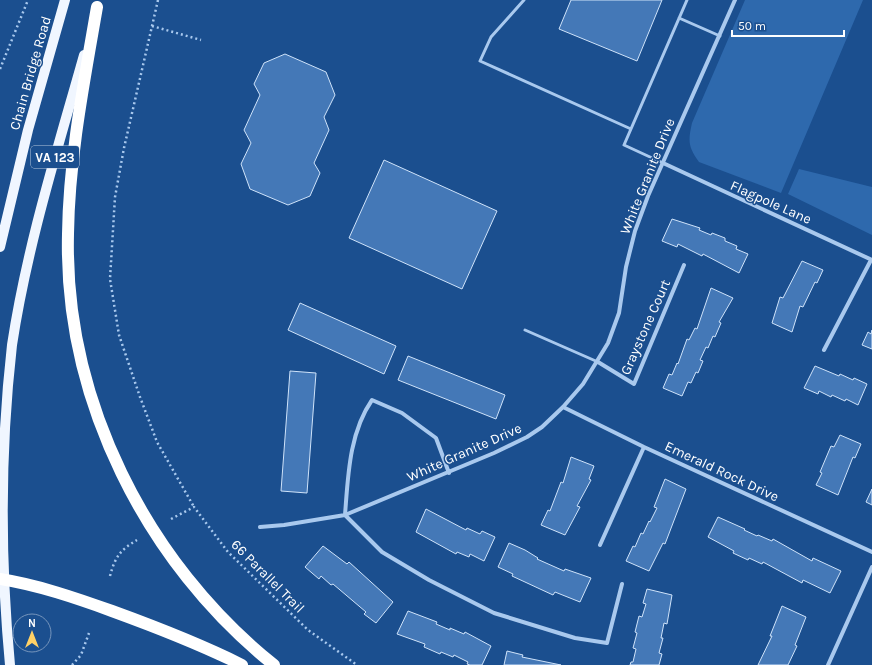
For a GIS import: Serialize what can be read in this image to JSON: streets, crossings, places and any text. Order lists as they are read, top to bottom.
{
  "streets": {
    "main road": ["Chain Bridge Road", "VA 123"],
    "street": [
      "White Granite Drive",
      "Flagpole Lane",
      "Graystone Court",
      "Emerald Rock Drive"
    ],
    "path": ["66 Parallel Trail"]
  },
  "crossings": [
    ["White Granite Drive", "Flagpole Lane"],
    ["White Granite Drive", "Graystone Court"],
    ["White Granite Drive", "Emerald Rock Drive"]
  ],
  "scale_bar": "50 m",
  "north": "top"
}
